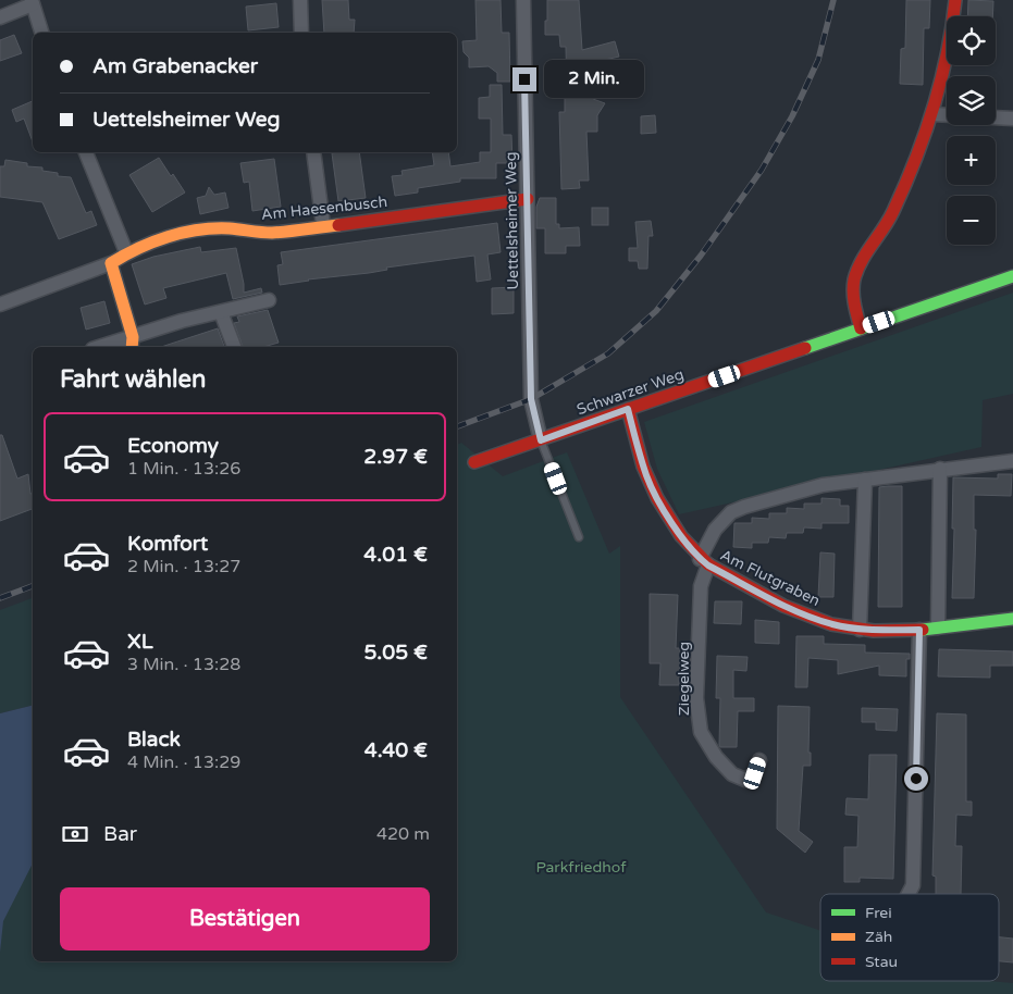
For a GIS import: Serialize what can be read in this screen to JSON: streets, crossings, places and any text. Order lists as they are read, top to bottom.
{
  "streets": {
    "street": [
      "Am Haesenbusch",
      "Uettelsheimer Weg",
      "Schwarzer Weg",
      "Am Flutgraben",
      "Ziegelweg"
    ]
  },
  "crossings": [
    ["Am Haesenbusch", "Uettelsheimer Weg"],
    ["Uettelsheimer Weg", "Schwarzer Weg"],
    ["Schwarzer Weg", "Am Flutgraben"],
    ["Am Flutgraben", "Ziegelweg"]
  ],
  "parks": ["Parkfriedhof"],
  "legend": ["Frei", "Zäh", "Stau"],
  "page": {
    "map_buttons": ["+", "−"],
    "banner": ["Am Grabenacker", "Uettelsheimer Weg"],
    "bubble": "2 Min.",
    "heading": "Fahrt wählen",
    "list": [
      {
        "name": "Economy",
        "note": "1 Min. · 13:26",
        "value": "2.97 €"
      },
      {
        "name": "Komfort",
        "note": "2 Min. · 13:27",
        "value": "4.01 €"
      },
      {
        "name": "XL",
        "note": "3 Min. · 13:28",
        "value": "5.05 €"
      },
      {
        "name": "Black",
        "note": "4 Min. · 13:29",
        "value": "4.40 €"
      }
    ],
    "pay": ["Bar", "420 m"],
    "buttons": "Bestätigen"
  }
}
